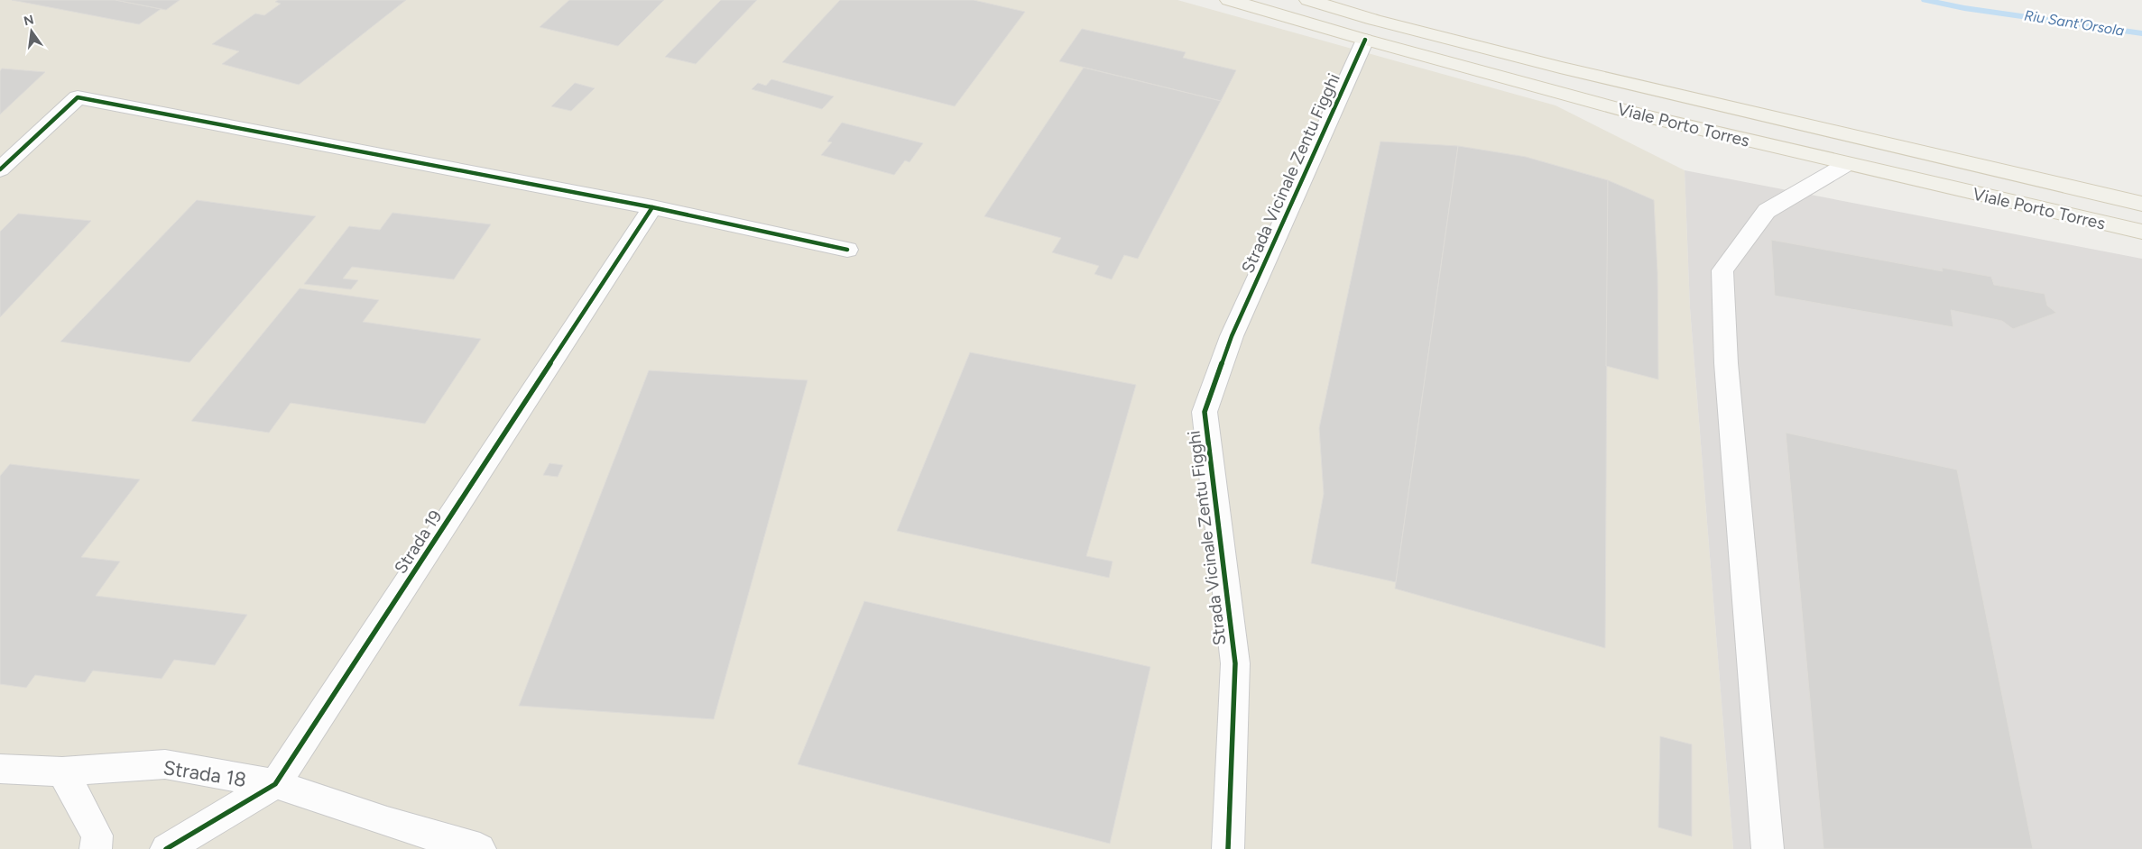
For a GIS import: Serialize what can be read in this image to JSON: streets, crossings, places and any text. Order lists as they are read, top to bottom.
{
  "streets": {
    "main road": ["Viale Porto Torres"],
    "street": ["Strada Vicinale Zentu Figghi", "Strada 19", "Strada 18"]
  },
  "crossings": [
    ["Viale Porto Torres", "Strada Vicinale Zentu Figghi"],
    ["Strada 19", "Strada 18"]
  ],
  "water": ["Riu Sant'Orsola"],
  "north": "top"
}
